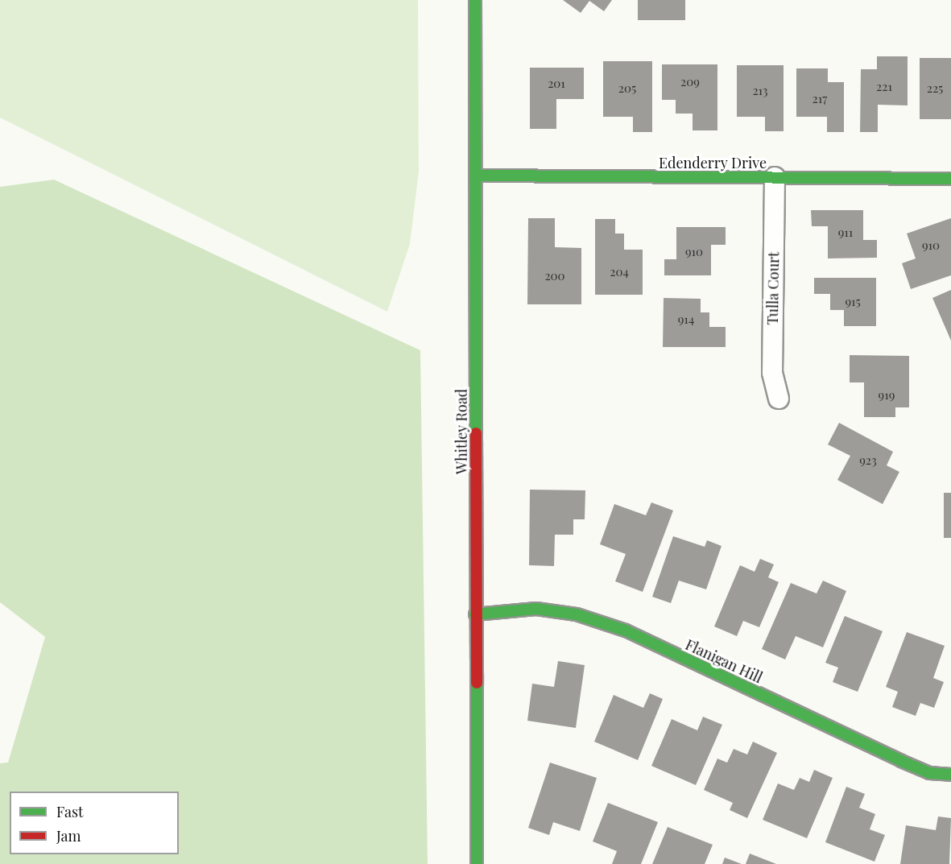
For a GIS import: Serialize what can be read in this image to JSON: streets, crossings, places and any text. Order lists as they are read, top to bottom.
{
  "streets": {
    "street": [
      "Edenderry Drive",
      "Tulla Court",
      "Whitley Road",
      "Flanigan Hill"
    ]
  },
  "crossings": [
    ["Edenderry Drive", "Tulla Court"],
    ["Edenderry Drive", "Whitley Road"],
    ["Whitley Road", "Flanigan Hill"]
  ],
  "house_numbers": [
    "209",
    "201",
    "221",
    "205",
    "225",
    "213",
    "217",
    "911",
    "910",
    "910",
    "204",
    "200",
    "915",
    "914",
    "919",
    "923"
  ],
  "legend": ["Fast", "Jam"]
}
